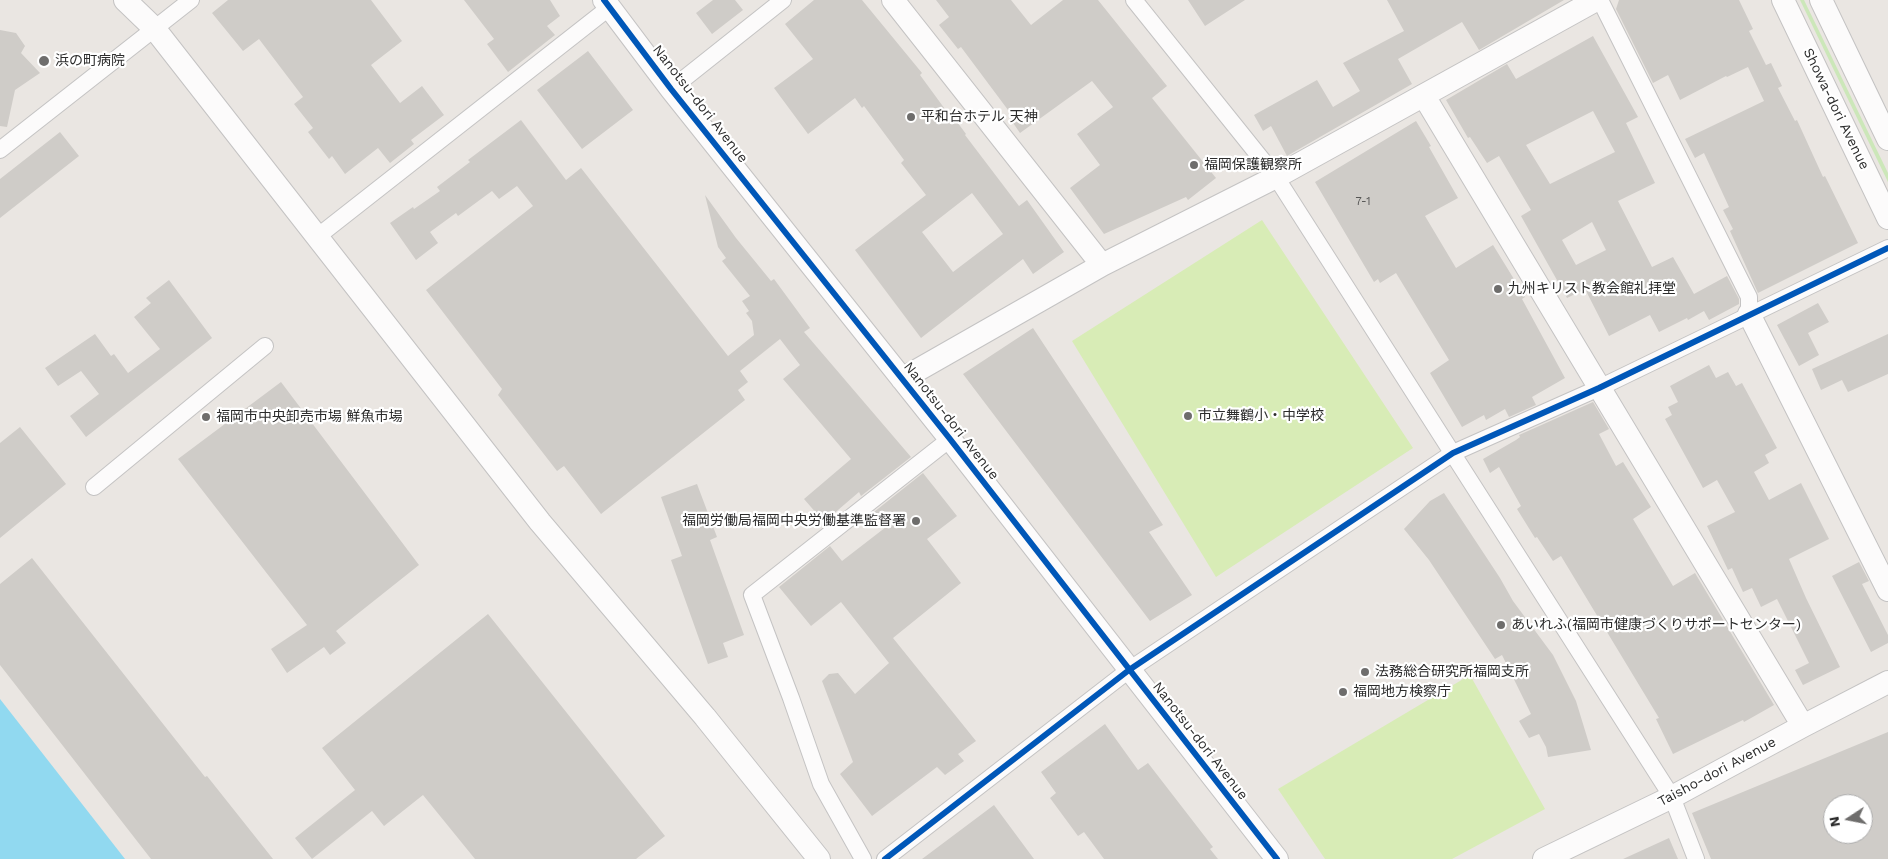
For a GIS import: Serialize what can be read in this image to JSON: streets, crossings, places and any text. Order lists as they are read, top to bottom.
{
  "streets": {
    "street": ["Nanotsu-dori Avenue", "Showa-dori Avenue", "Taisho-dori Avenue"]
  },
  "places": [
    "浜の町病院",
    "平和台ホテル 天神",
    "福岡保護観察所",
    "九州キリスト教会館礼拝堂",
    "市立舞鶴小・中学校",
    "福岡市中央卸売市場 鮮魚市場",
    "福岡労働局福岡中央労働基準監督署",
    "あいれふ(福岡市健康づくりサポートセンター)",
    "法務総合研究所福岡支所",
    "福岡地方検察庁"
  ],
  "house_numbers": ["7-1"],
  "north": "left"
}
